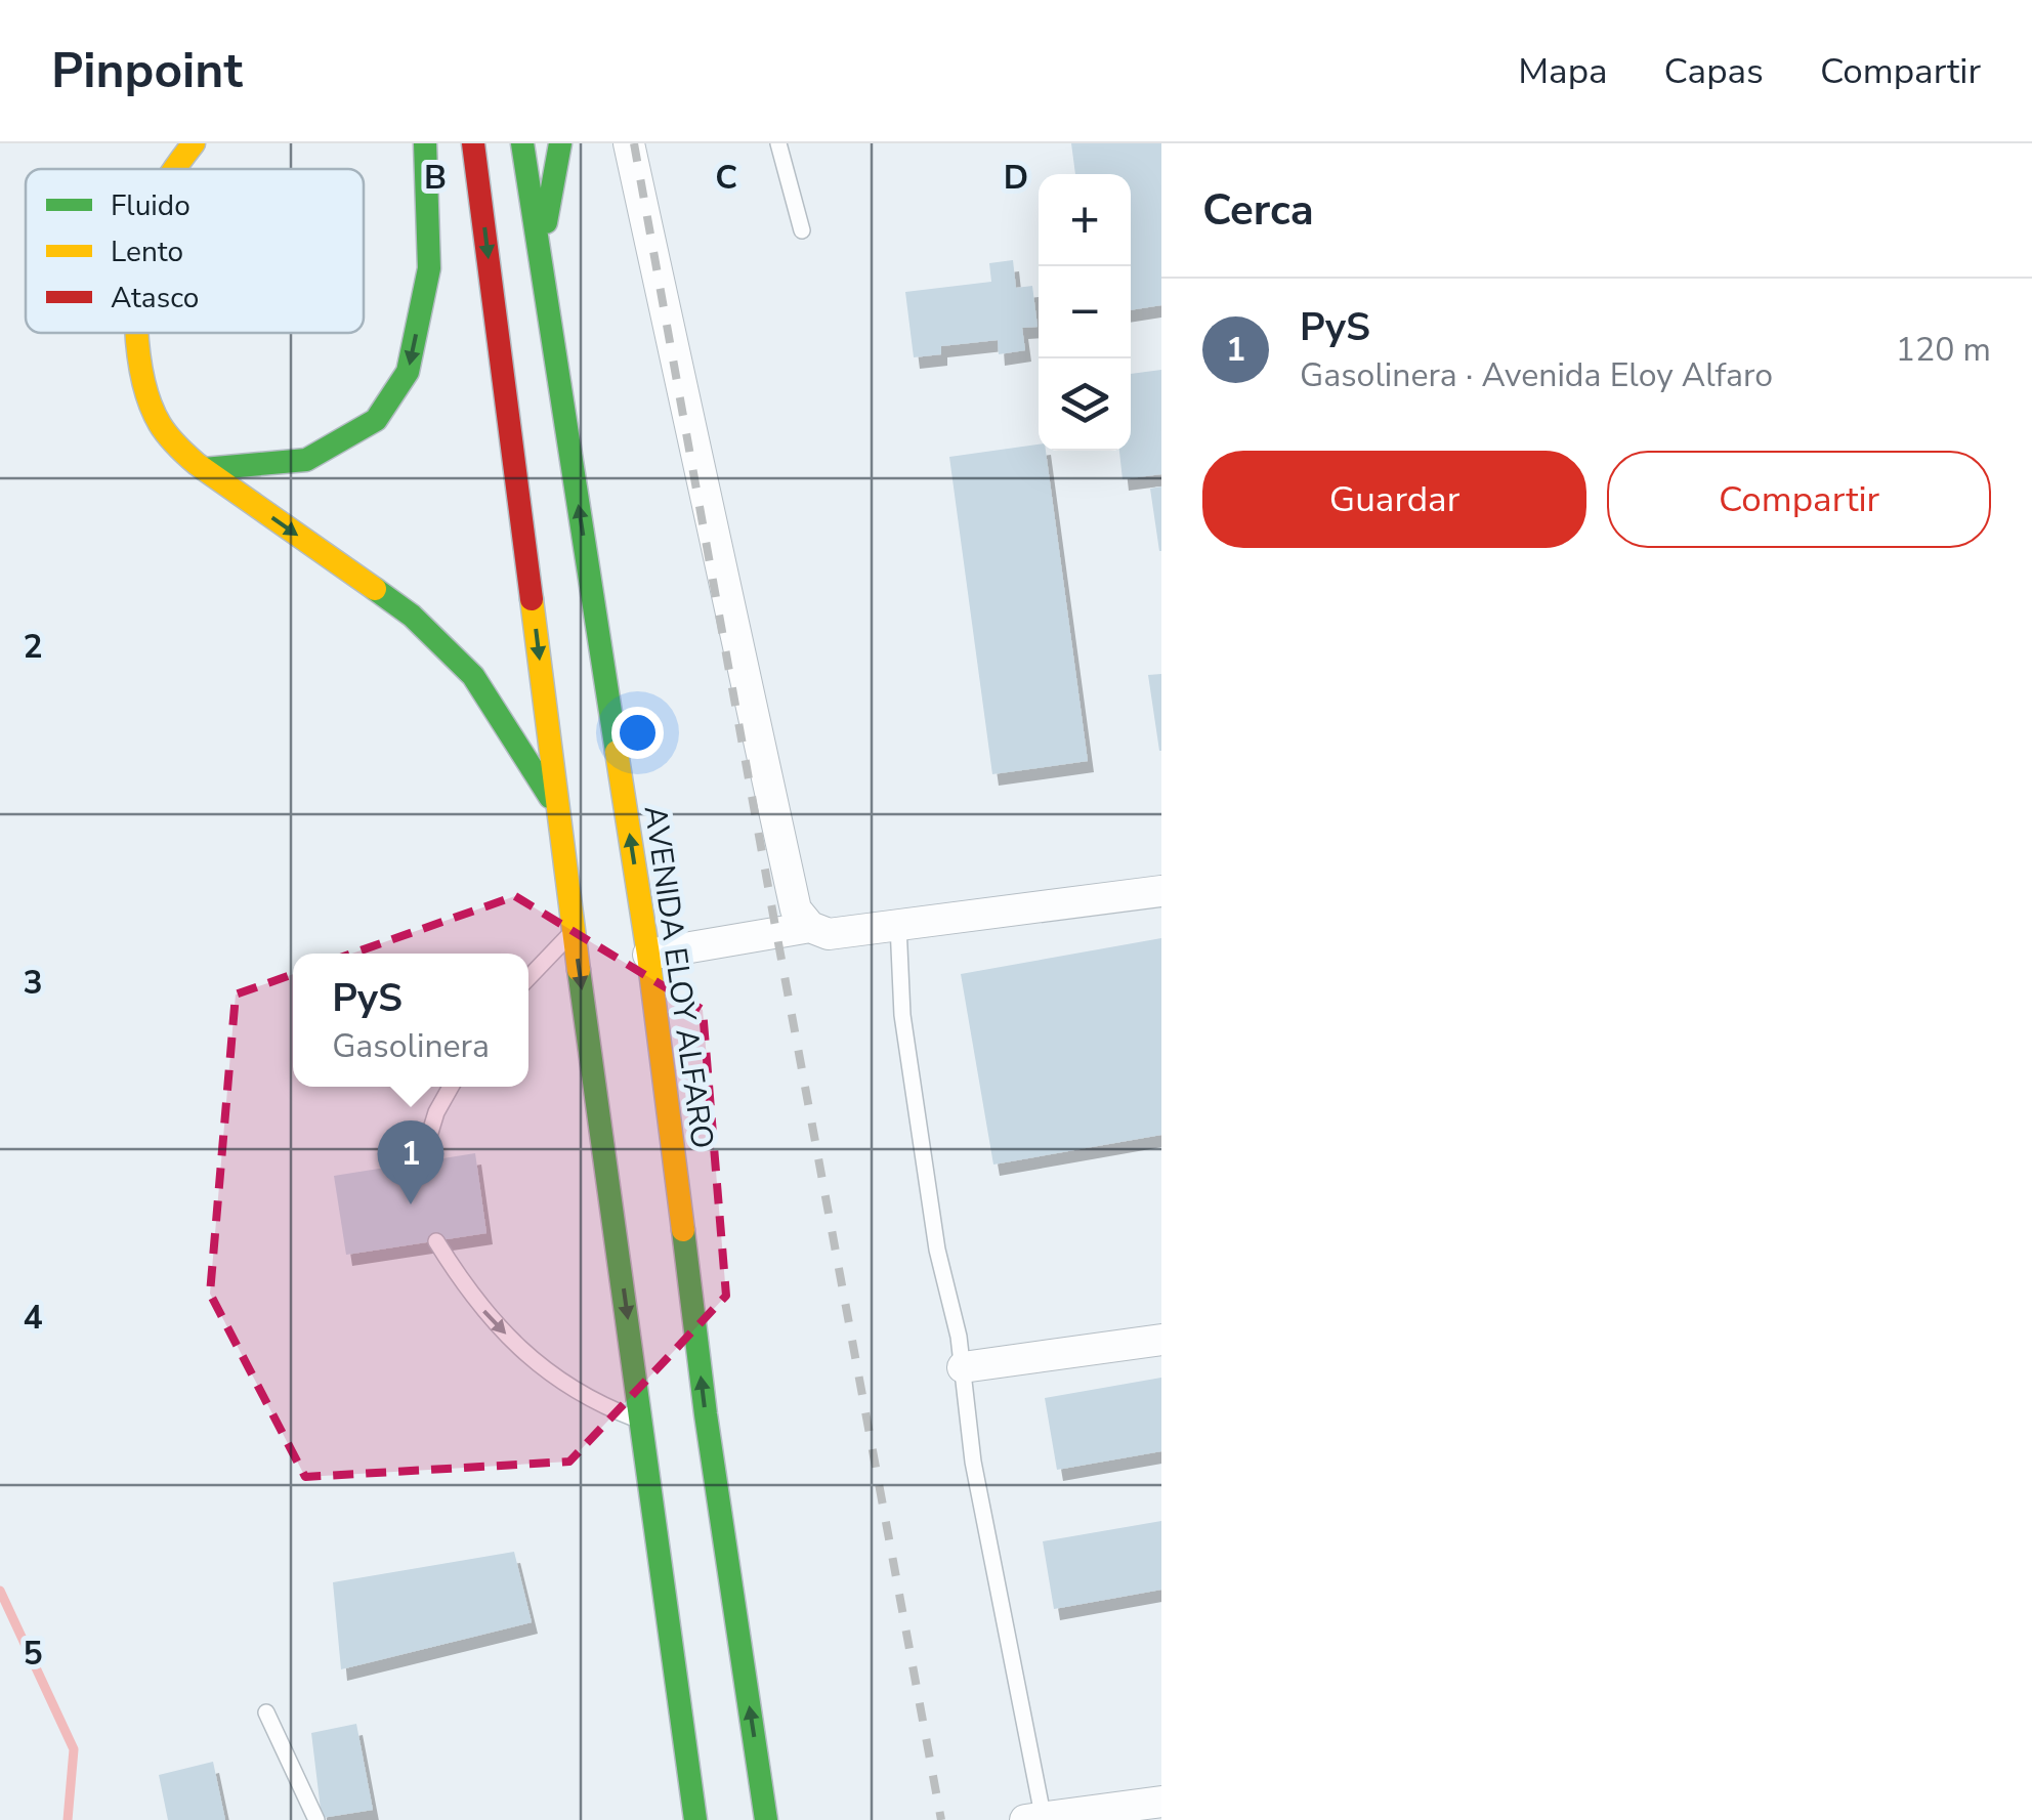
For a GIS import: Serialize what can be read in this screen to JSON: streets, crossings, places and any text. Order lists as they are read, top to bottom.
{
  "streets": {
    "main road": ["AVENIDA ELOY ALFARO"]
  },
  "legend": ["Fluido", "Lento", "Atasco"],
  "page": {
    "header": "Pinpoint",
    "nav": ["Mapa", "Capas", "Compartir"],
    "heading": "Cerca",
    "map_buttons": ["+", "−"],
    "list": [
      {
        "mark": "1",
        "name": "PyS",
        "note": "Gasolinera · Avenida Eloy Alfaro",
        "value": "120 m"
      }
    ],
    "buttons": ["Guardar", "Compartir"],
    "popup": ["PyS", "Gasolinera"],
    "pins": "1"
  },
  "grid": {
    "columns": ["B", "C", "D"],
    "rows": [
      "2",
      "3",
      "4",
      "5"
    ]
  }
}
